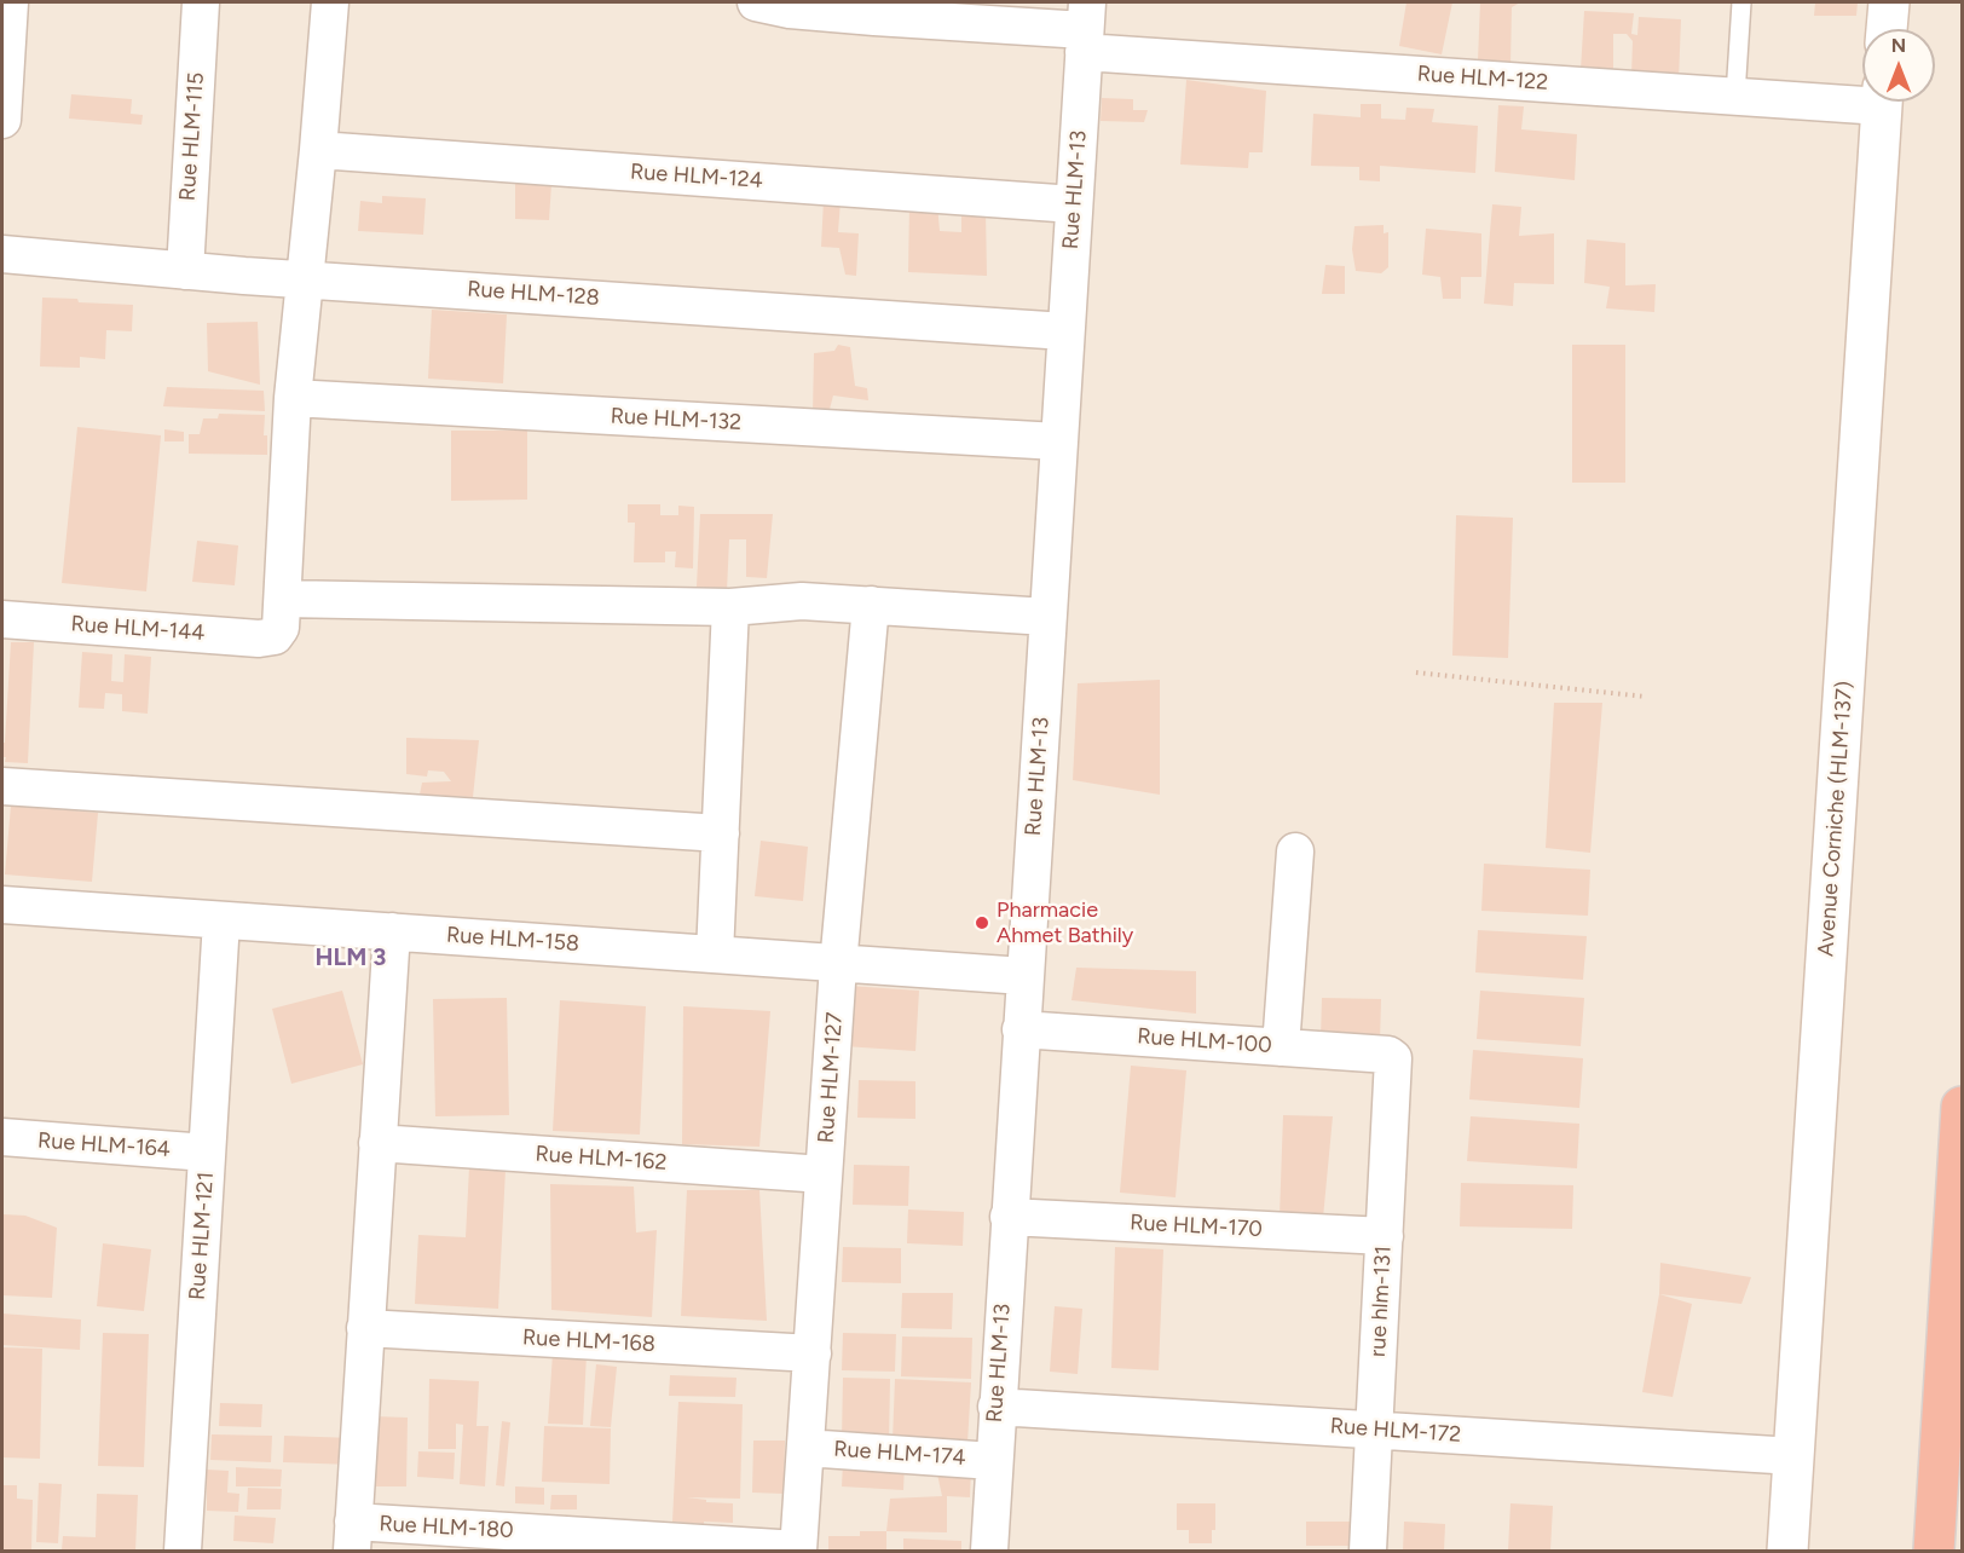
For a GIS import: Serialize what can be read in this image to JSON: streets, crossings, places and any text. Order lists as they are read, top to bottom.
{
  "streets": {
    "street": [
      "Rue HLM-122",
      "Rue HLM-115",
      "Rue HLM-124",
      "Rue HLM-13",
      "Rue HLM-128",
      "Rue HLM-132",
      "Rue HLM-144",
      "Avenue Corniche (HLM-137)",
      "Rue HLM-158",
      "Rue HLM-100",
      "Rue HLM-127",
      "Rue HLM-164",
      "Rue HLM-162",
      "Rue HLM-170",
      "Rue HLM-121",
      "rue hlm-131",
      "Rue HLM-168",
      "Rue HLM-172",
      "Rue HLM-174",
      "Rue HLM-180"
    ]
  },
  "crossings": [
    ["Rue HLM-122", "Rue HLM-13"],
    ["Rue HLM-115", "Rue HLM-128"],
    ["Rue HLM-124", "Rue HLM-13"],
    ["Rue HLM-13", "Rue HLM-128"],
    ["Rue HLM-13", "Rue HLM-132"],
    ["Rue HLM-13", "Rue HLM-158"],
    ["Rue HLM-13", "Rue HLM-100"],
    ["Rue HLM-13", "Rue HLM-170"],
    ["Rue HLM-13", "Rue HLM-172"],
    ["Rue HLM-13", "Rue HLM-174"],
    ["Avenue Corniche (HLM-137)", "Rue HLM-172"],
    ["Rue HLM-158", "Rue HLM-127"],
    ["Rue HLM-158", "Rue HLM-121"],
    ["Rue HLM-100", "rue hlm-131"],
    ["Rue HLM-127", "Rue HLM-162"],
    ["Rue HLM-127", "Rue HLM-168"],
    ["Rue HLM-127", "Rue HLM-174"],
    ["Rue HLM-127", "Rue HLM-180"],
    ["Rue HLM-164", "Rue HLM-121"],
    ["Rue HLM-170", "rue hlm-131"],
    ["rue hlm-131", "Rue HLM-172"]
  ],
  "districts": ["HLM 3"],
  "places": ["Pharmacie Ahmet Bathily"],
  "north": "top"
}
